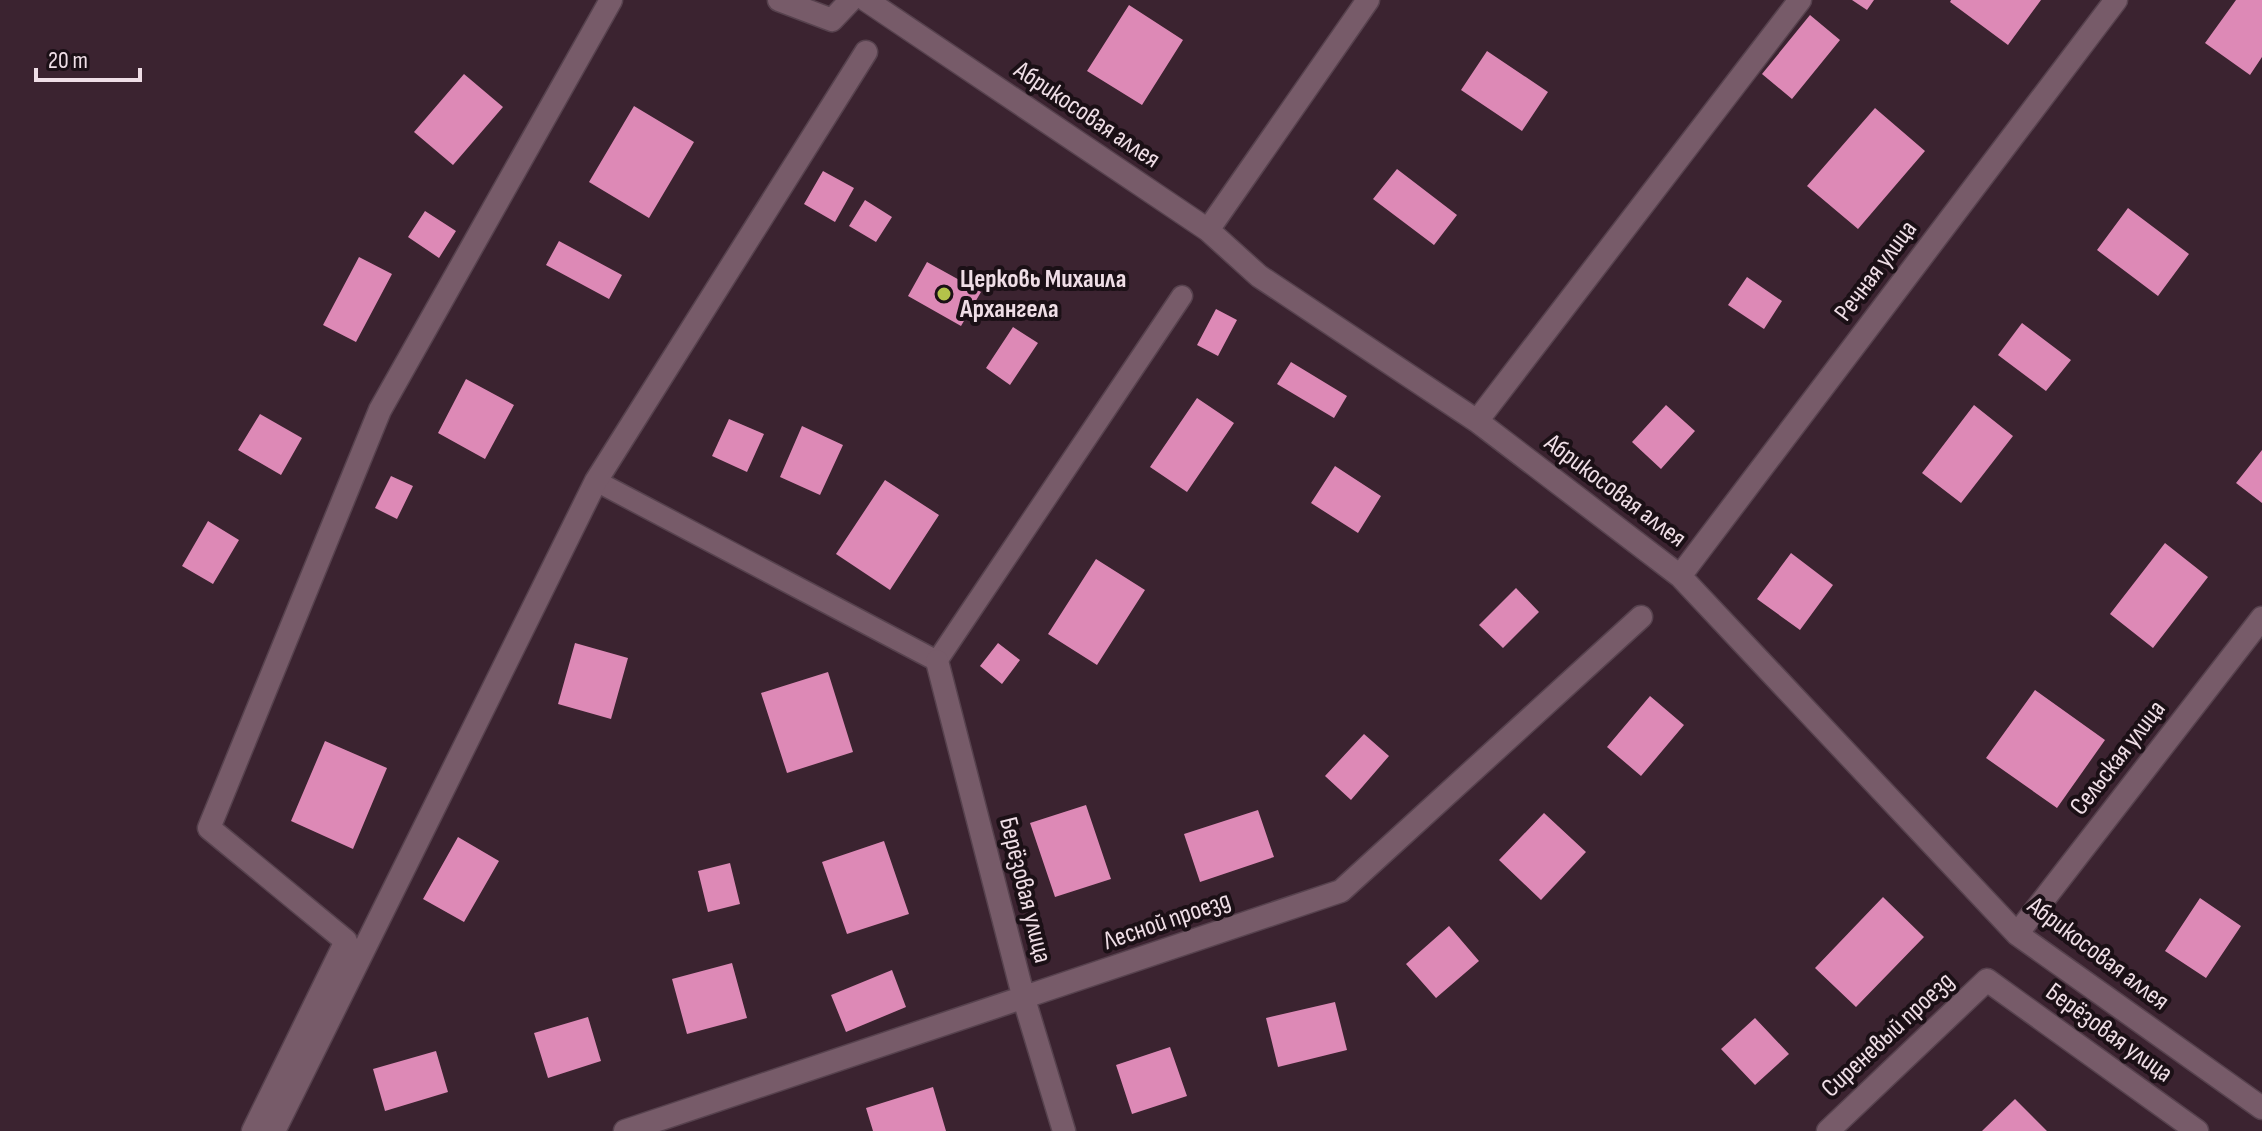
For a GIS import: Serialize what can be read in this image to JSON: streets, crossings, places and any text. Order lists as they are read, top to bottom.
{
  "streets": {
    "street": [
      "Абрикосовая аллея",
      "Речная улица",
      "Сельская улица",
      "Берёзовая улица",
      "Лесной проезд",
      "Сиреневый проезд"
    ]
  },
  "crossings": [
    ["Абрикосовая аллея", "Речная улица"],
    ["Абрикосовая аллея", "Сельская улица"],
    ["Берёзовая улица", "Лесной проезд"],
    ["Берёзовая улица", "Сиреневый проезд"]
  ],
  "places": ["Церковь Михаила Архангела"],
  "scale_bar": "20 m"
}
